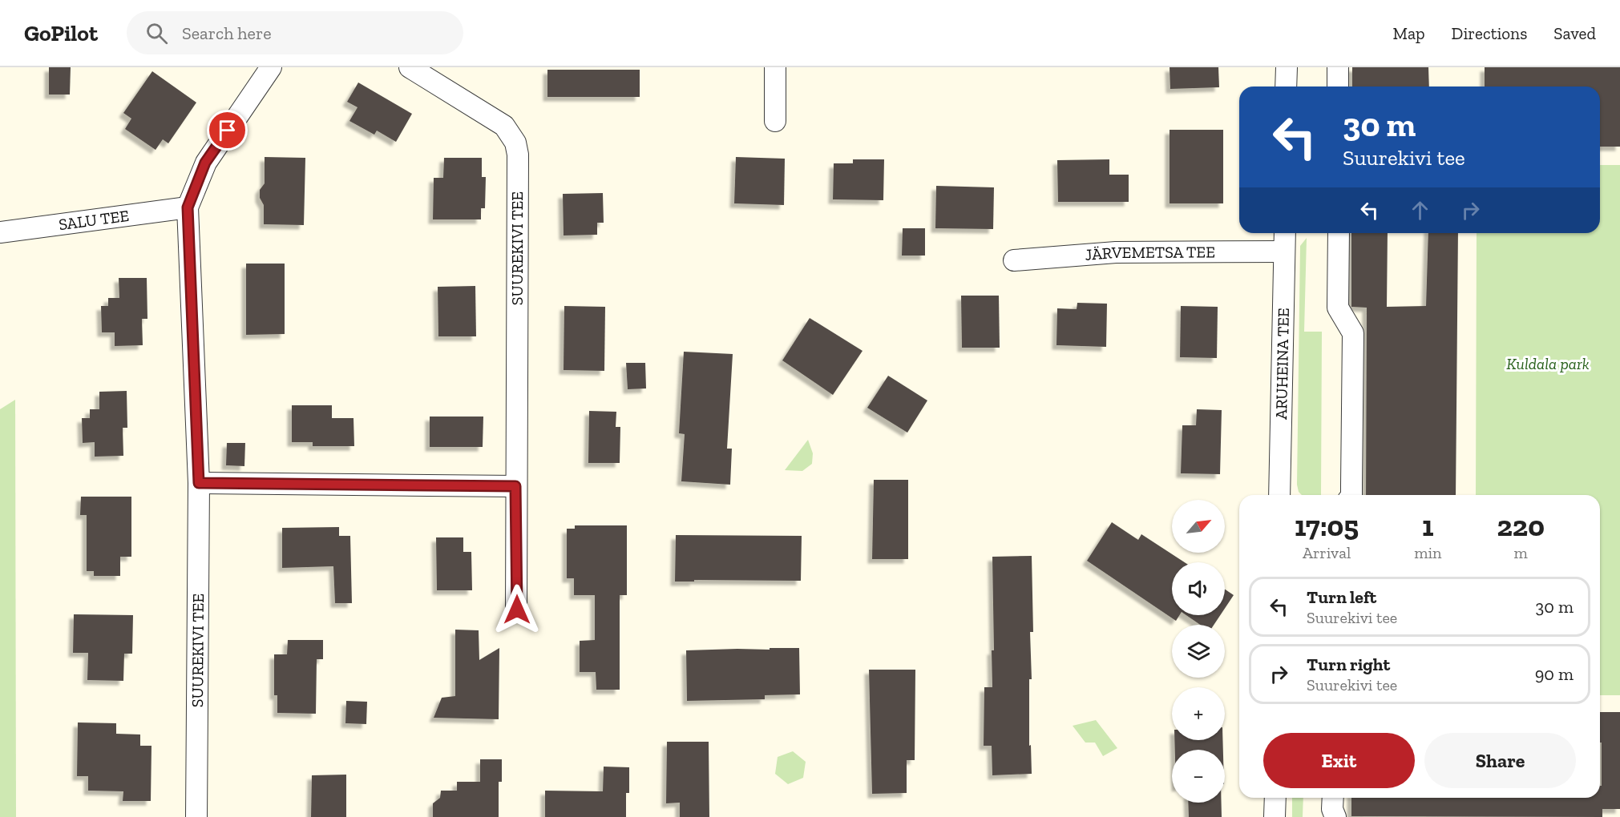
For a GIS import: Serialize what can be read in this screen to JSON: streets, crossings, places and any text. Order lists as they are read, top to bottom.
{
  "streets": {
    "street": [
      "SALU TEE",
      "SUUREKIVI TEE",
      "JÄRVEMETSA TEE",
      "ARUHEINA TEE"
    ]
  },
  "crossings": [
    ["SALU TEE", "SUUREKIVI TEE"],
    ["JÄRVEMETSA TEE", "ARUHEINA TEE"]
  ],
  "parks": ["Kuldala park"],
  "north": "top right",
  "page": {
    "header": "GoPilot",
    "search": "Search here",
    "nav": ["Map", "Directions", "Saved"],
    "turn": ["30 m", "Suurekivi tee"],
    "eta": [
      "17:05",
      "Arrival",
      "1",
      "min",
      "220",
      "m"
    ],
    "map_buttons": ["+", "−"],
    "list": [
      {
        "name": "Turn left",
        "note": "Suurekivi tee",
        "value": "30 m"
      },
      {
        "name": "Turn right",
        "note": "Suurekivi tee",
        "value": "90 m"
      }
    ],
    "buttons": ["Exit", "Share"]
  }
}
